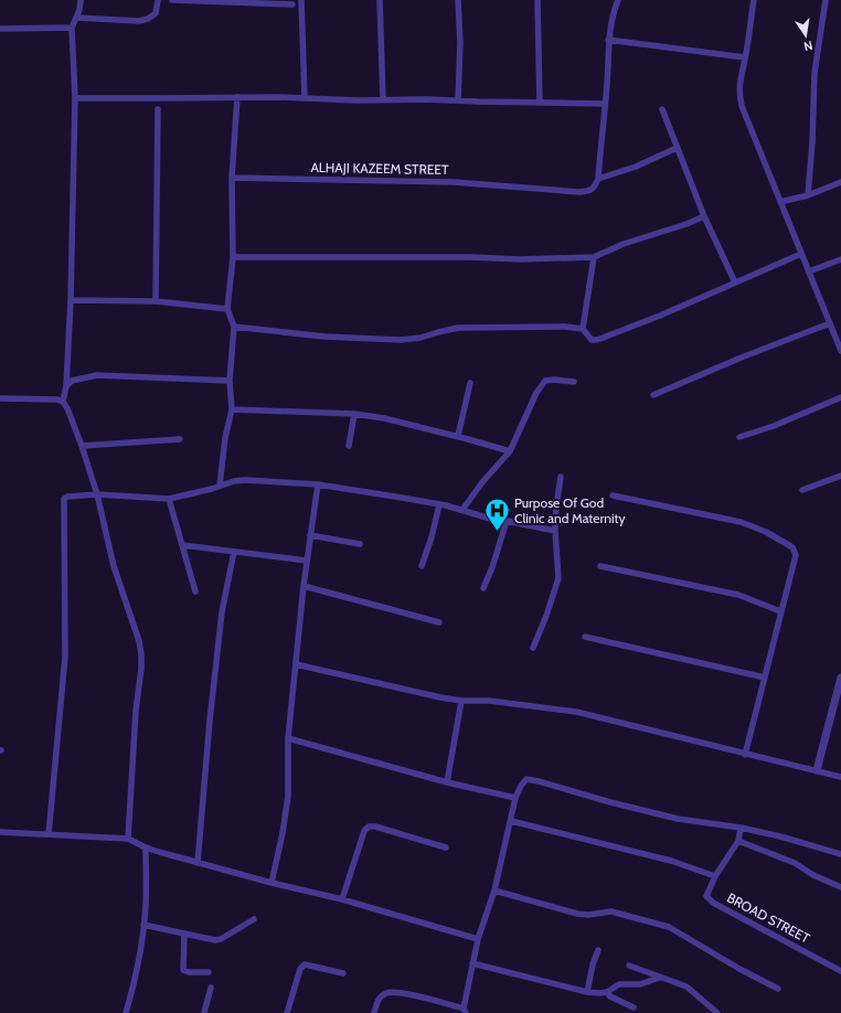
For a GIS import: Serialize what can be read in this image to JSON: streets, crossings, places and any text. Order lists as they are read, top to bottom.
{
  "streets": {
    "street": ["ALHAJI KAZEEM STREET", "BROAD STREET"]
  },
  "places": {
    "hospital": ["Purpose Of God Clinic and Maternity"]
  },
  "north": "bottom"
}
